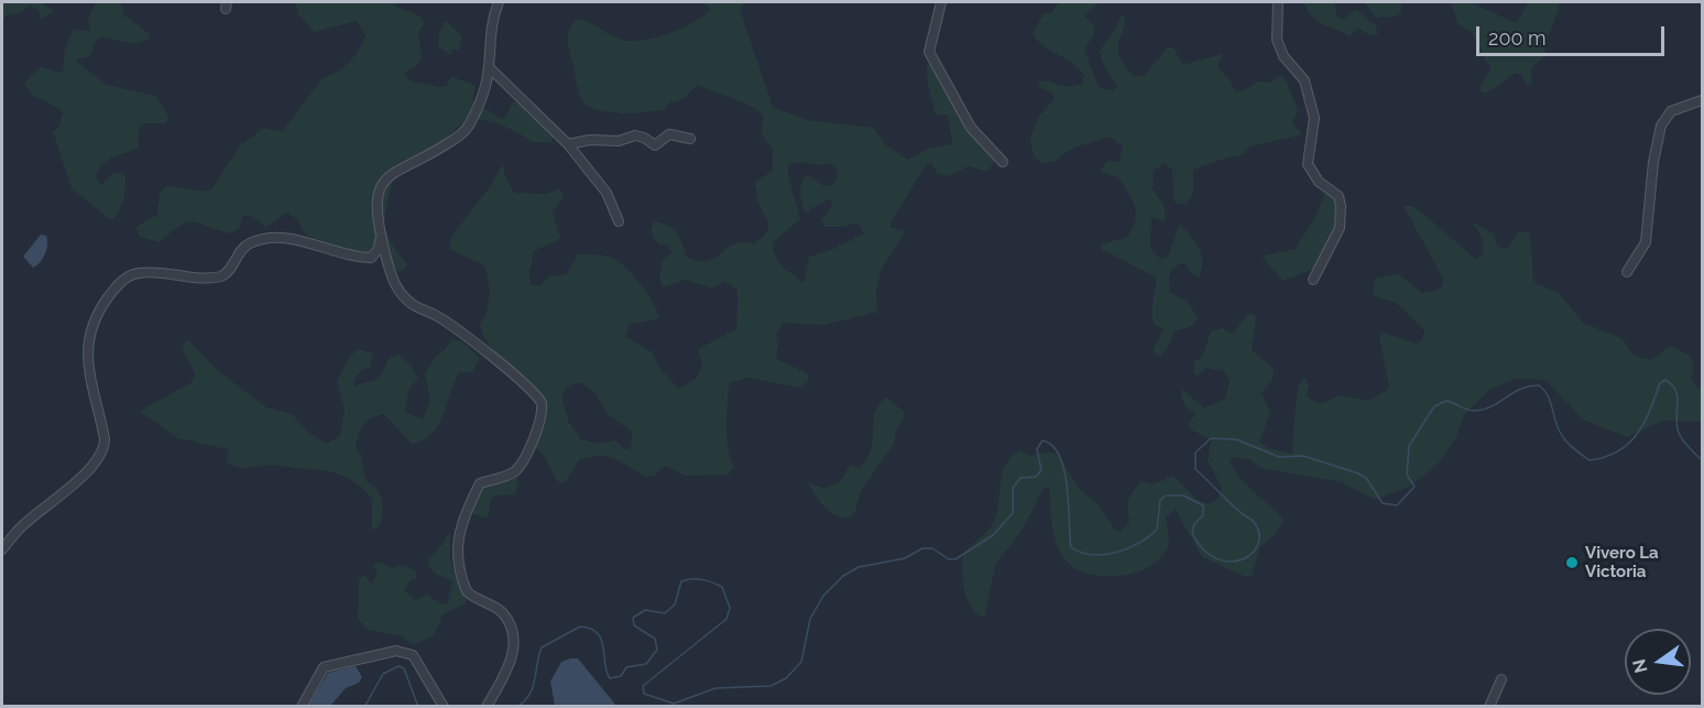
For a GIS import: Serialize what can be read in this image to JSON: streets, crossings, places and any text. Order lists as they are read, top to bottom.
{
  "places": ["Vivero La Victoria"],
  "scale_bar": "200 m",
  "north": "left"
}
